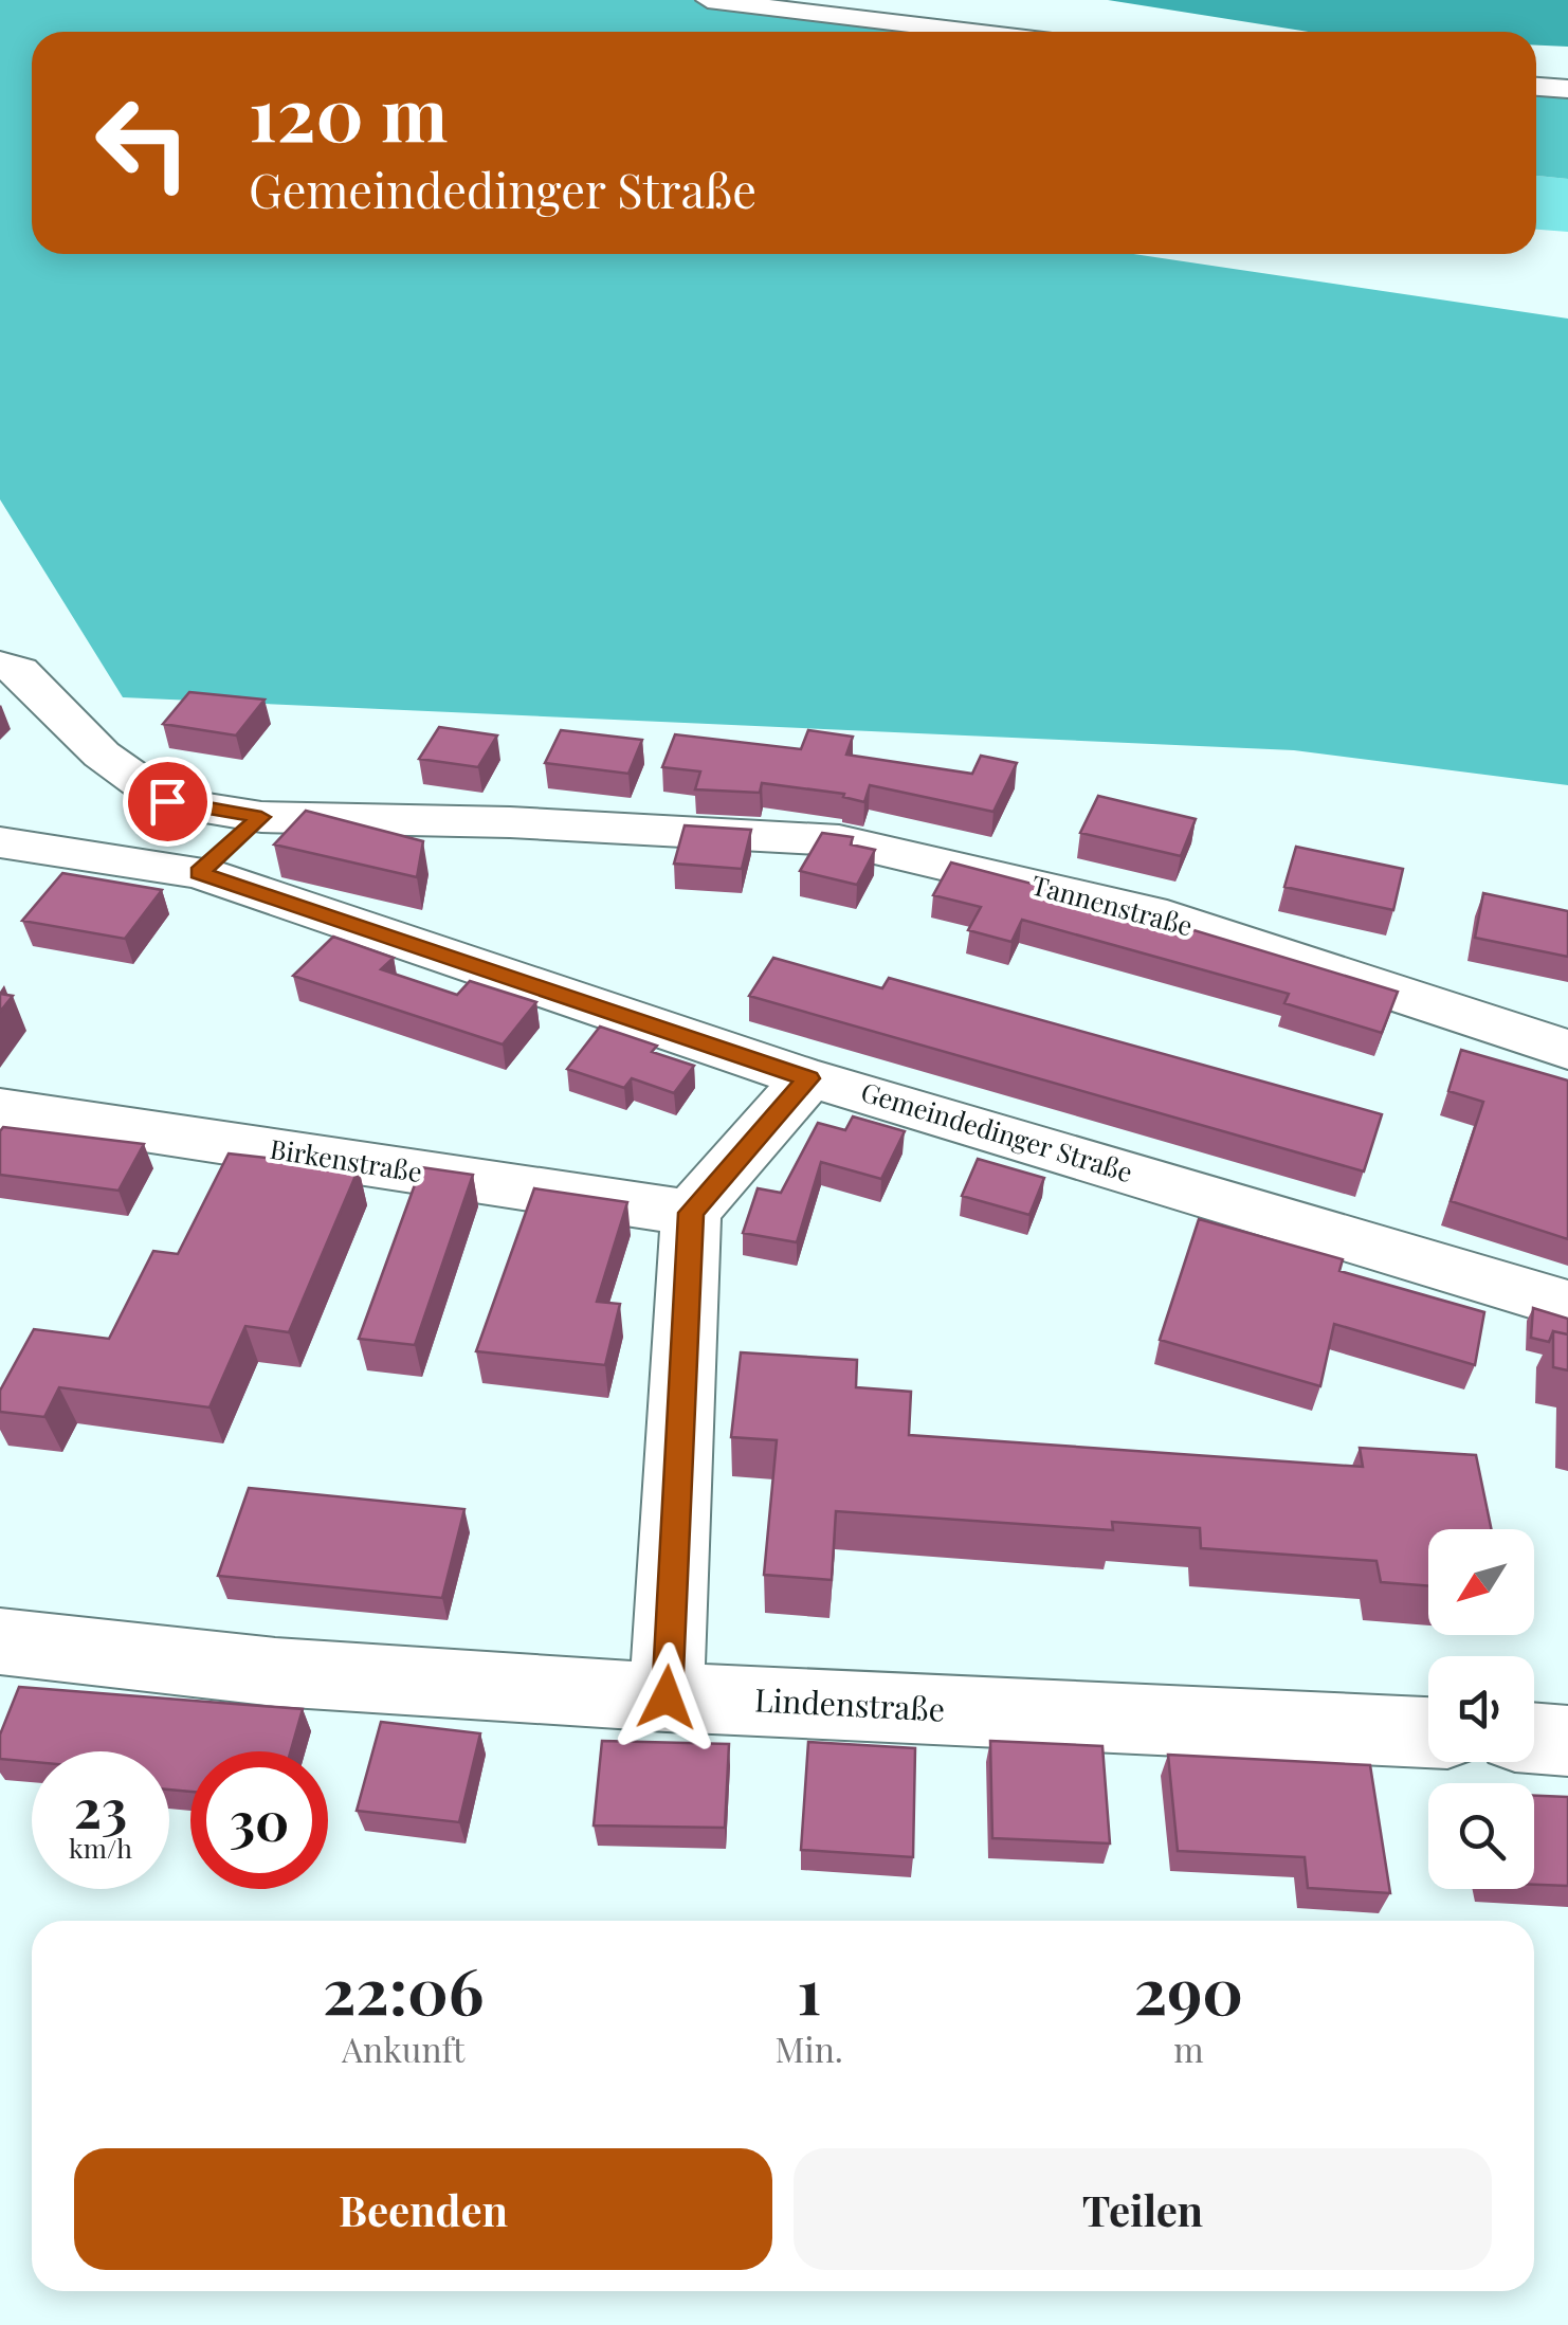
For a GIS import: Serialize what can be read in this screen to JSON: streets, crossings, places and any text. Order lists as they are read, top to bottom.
{
  "streets": {
    "street": [
      "Tannenstraße",
      "Gemeindedinger Straße",
      "Birkenstraße",
      "Lindenstraße"
    ]
  },
  "north": "bottom left",
  "page": {
    "turn": ["120 m", "Gemeindedinger Straße"],
    "speed": "23 km/h",
    "limit": "30",
    "eta": [
      "22:06",
      "Ankunft",
      "1",
      "Min.",
      "290",
      "m"
    ],
    "buttons": ["Beenden", "Teilen"]
  }
}
